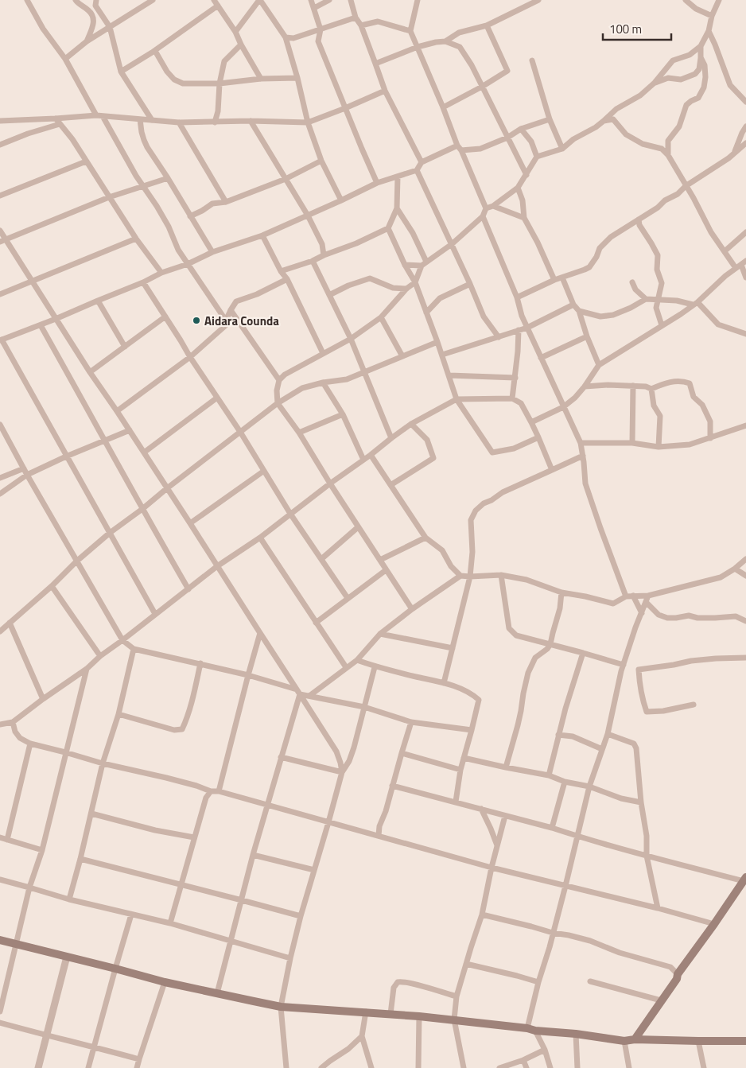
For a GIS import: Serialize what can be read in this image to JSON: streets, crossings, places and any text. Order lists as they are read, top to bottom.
{
  "places": ["Aidara Counda"],
  "scale_bar": "100 m"
}
